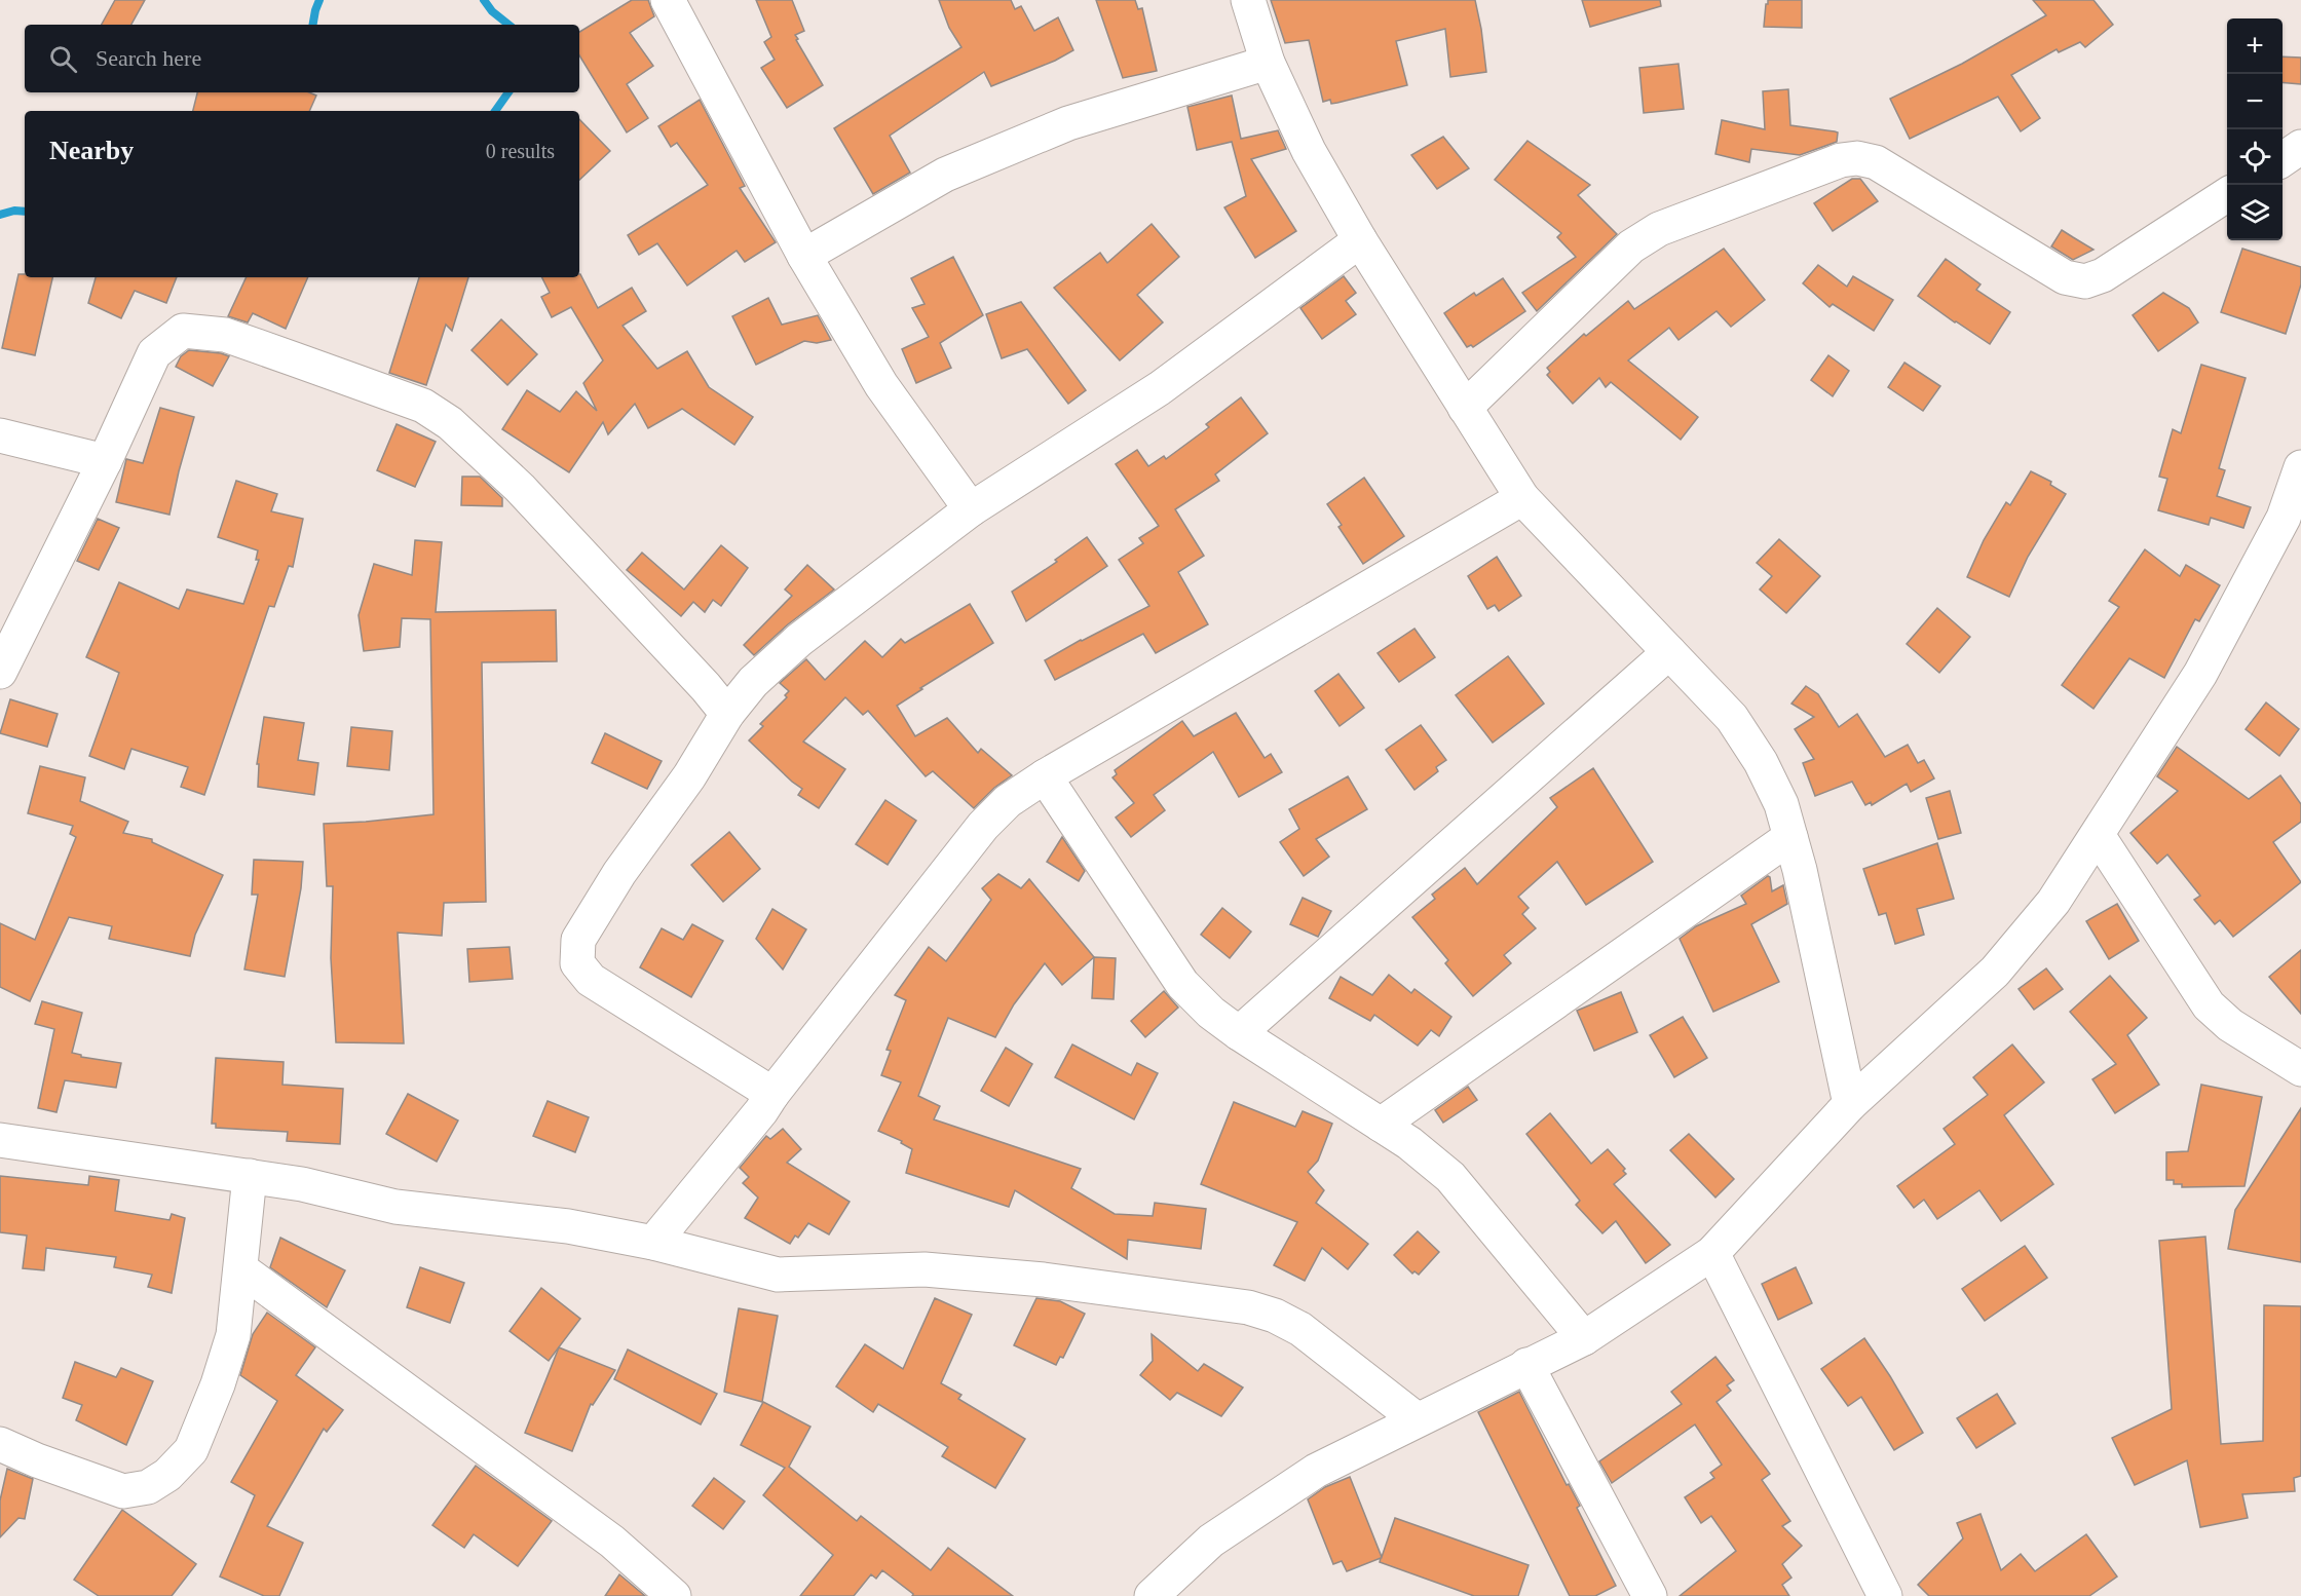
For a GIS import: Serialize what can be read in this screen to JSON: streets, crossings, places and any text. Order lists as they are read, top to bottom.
{
  "page": {
    "map_buttons": ["+", "−"],
    "search": "Search here",
    "heading": ["Nearby", "0 results"]
  }
}
